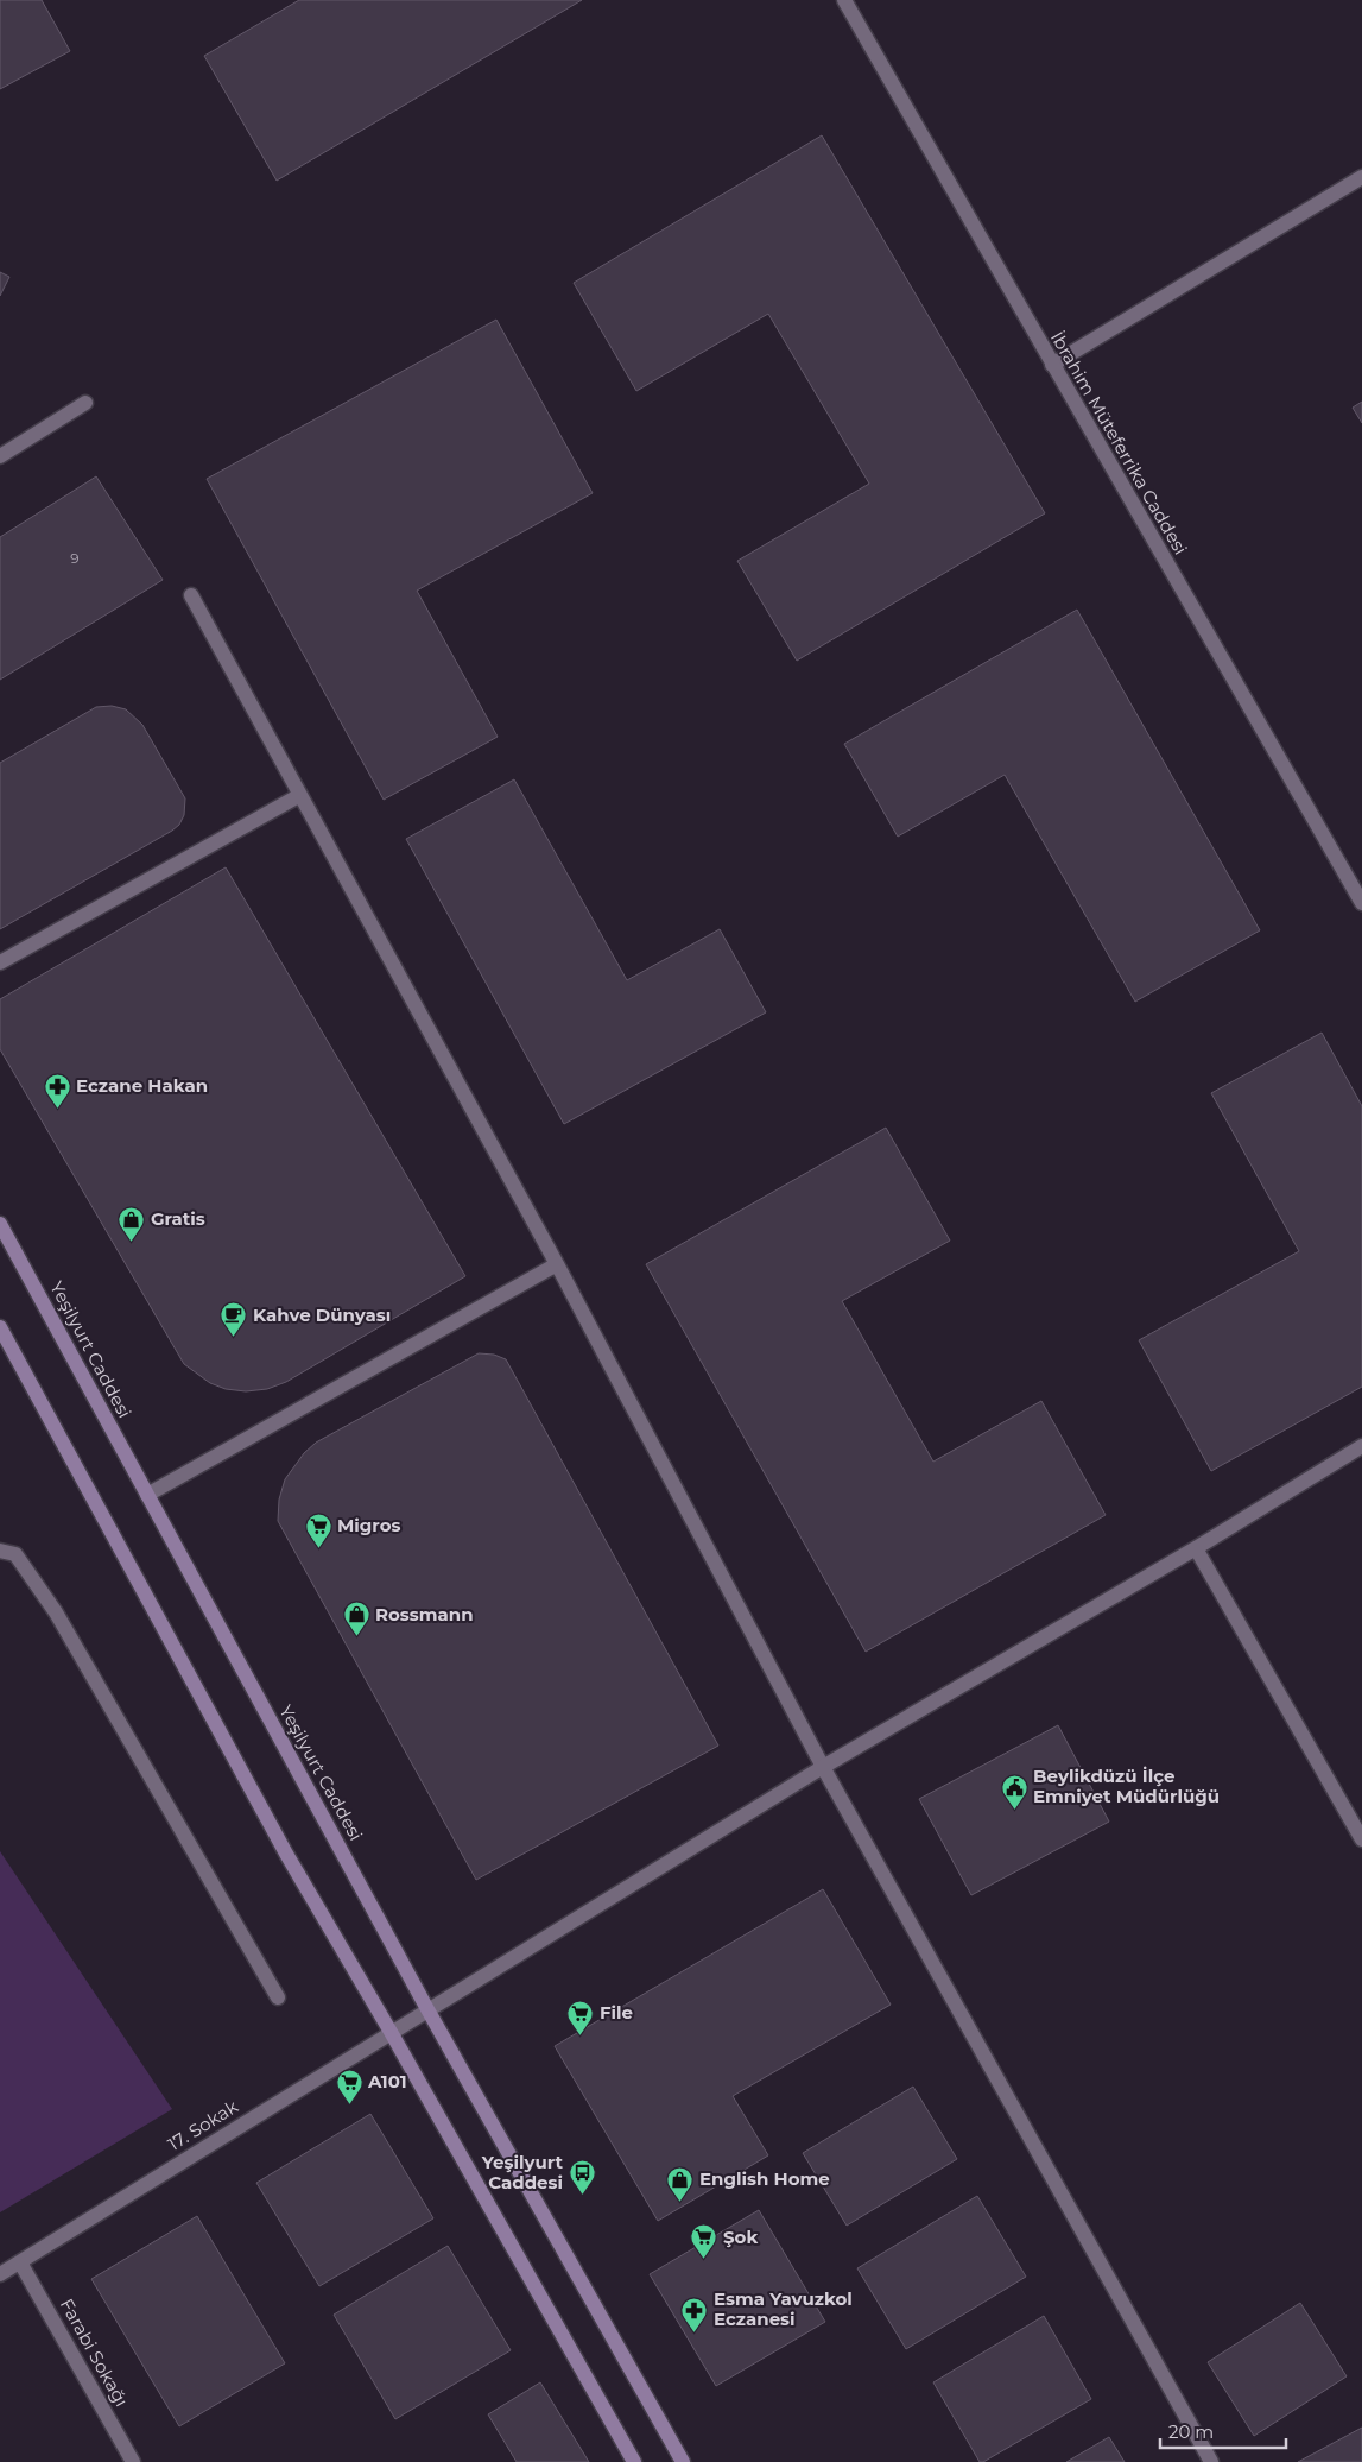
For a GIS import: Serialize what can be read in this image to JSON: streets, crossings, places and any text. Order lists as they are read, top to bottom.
{
  "streets": {
    "main road": ["Yeşilyurt Caddesi"],
    "street": ["İbrahim Müteferrika Caddesi", "17. Sokak", "Farabi Sokağı"]
  },
  "crossings": [
    ["Yeşilyurt Caddesi", "17. Sokak"],
    ["17. Sokak", "Farabi Sokağı"]
  ],
  "places": {
    "pharmacy": ["Eczane Hakan", "Esma Yavuzkol Eczanesi"],
    "shop": ["Gratis", "Rossmann", "English Home"],
    "cafe": ["Kahve Dünyası"],
    "supermarket": [
      "Migros",
      "File",
      "A101",
      "Şok"
    ],
    "public building": ["Beylikdüzü İlçe Emniyet Müdürlüğü"],
    "bus stop": ["Yeşilyurt Caddesi"]
  },
  "house_numbers": ["9"],
  "scale_bar": "20 m"
}
